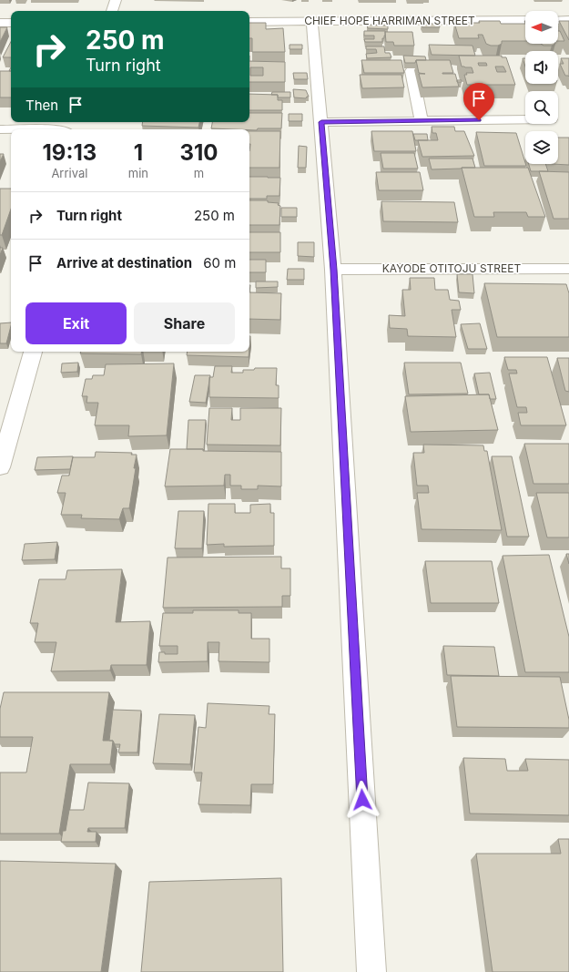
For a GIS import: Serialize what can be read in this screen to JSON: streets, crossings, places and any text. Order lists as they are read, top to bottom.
{
  "streets": {
    "street": ["CHIEF HOPE HARRIMAN STREET", "KAYODE OTITOJU STREET"]
  },
  "north": "left",
  "page": {
    "turn": ["250 m", "Turn right"],
    "then": "Then",
    "eta": [
      "19:13",
      "Arrival",
      "1",
      "min",
      "310",
      "m"
    ],
    "list": [
      {
        "name": "Turn right",
        "value": "250 m"
      },
      {
        "name": "Arrive at destination",
        "value": "60 m"
      }
    ],
    "buttons": ["Exit", "Share"]
  }
}
